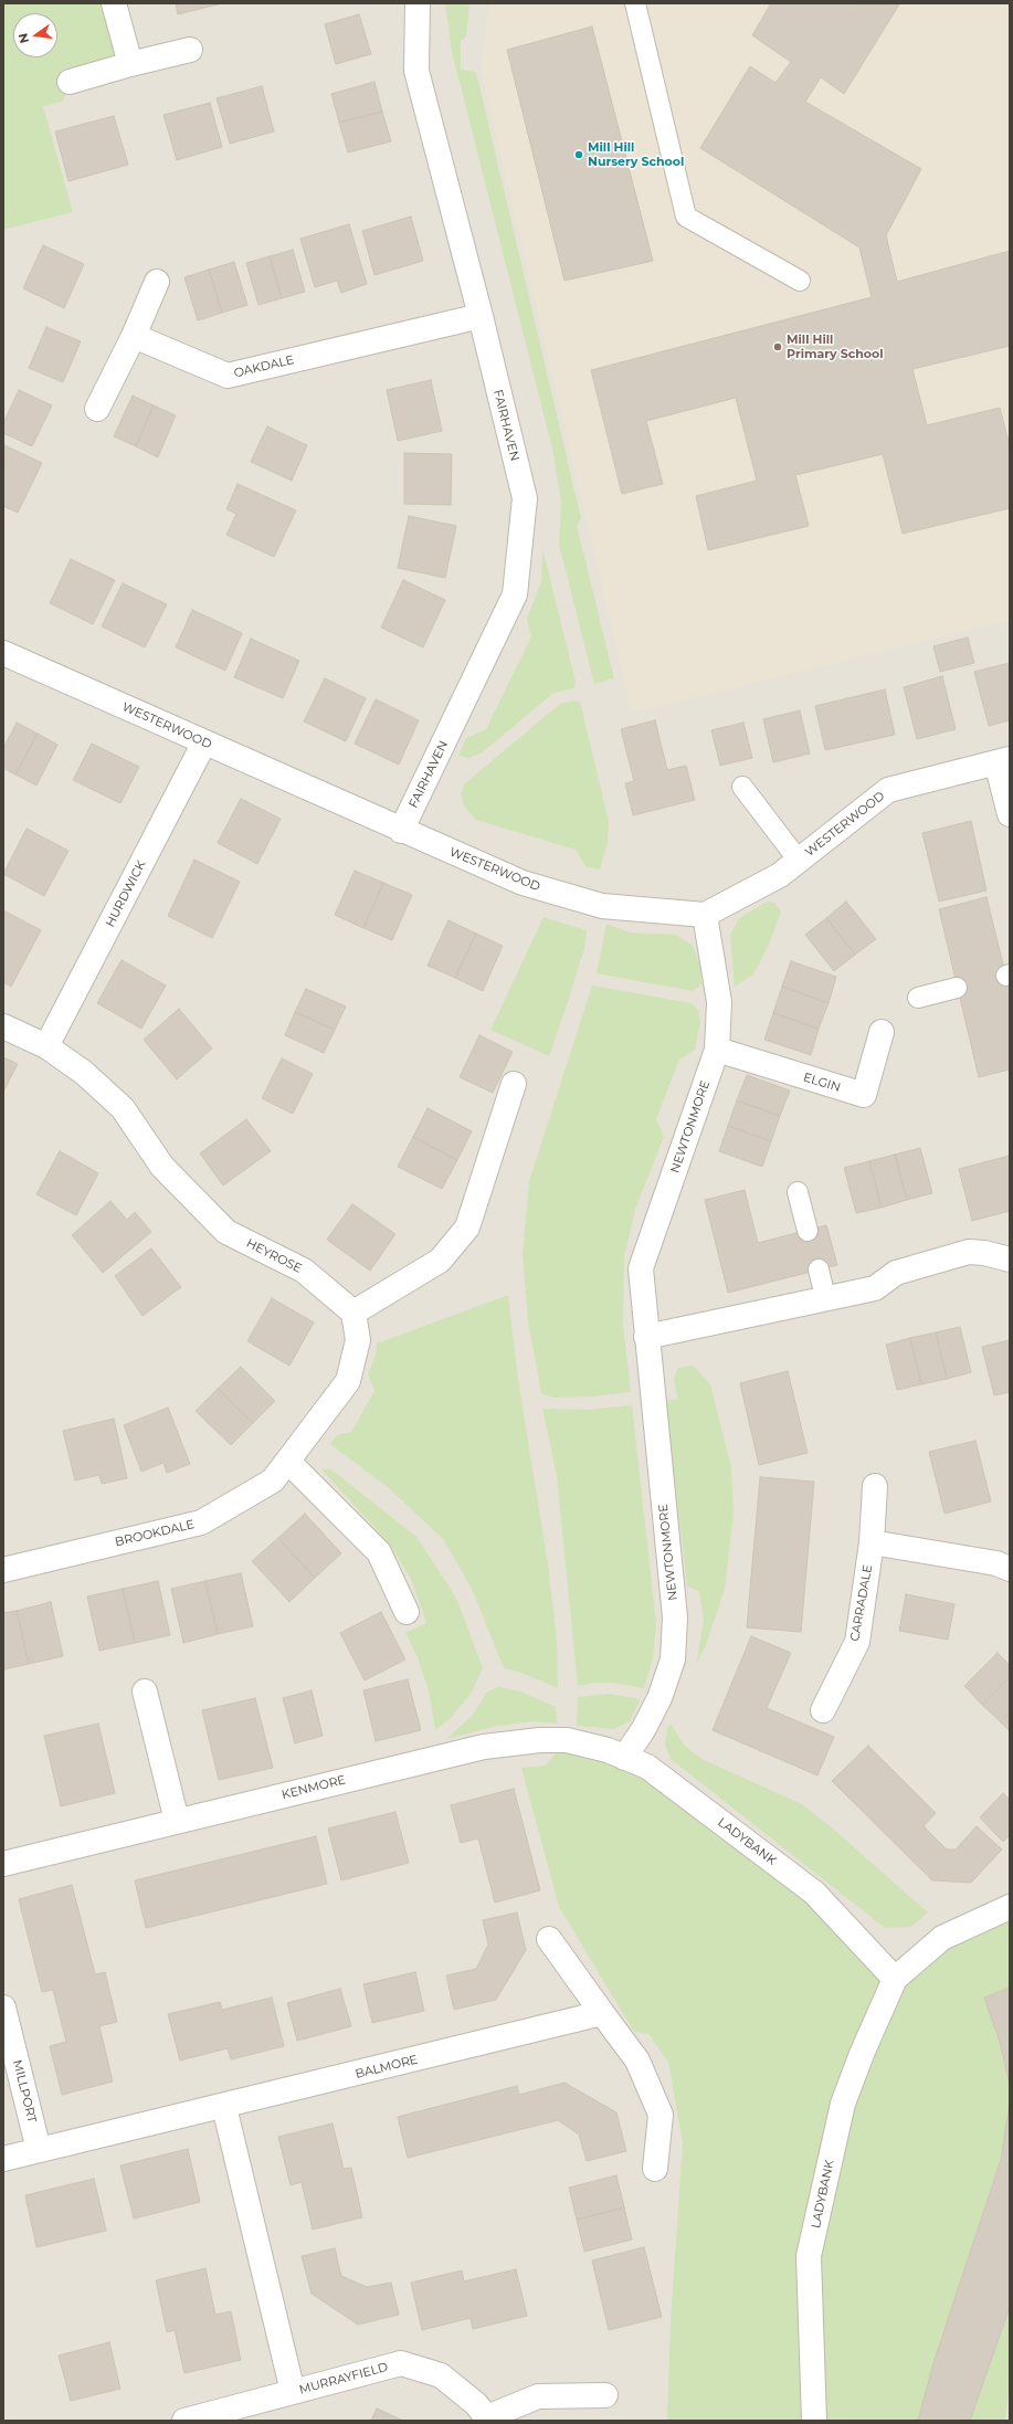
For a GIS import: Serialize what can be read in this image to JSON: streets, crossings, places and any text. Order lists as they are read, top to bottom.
{
  "streets": {
    "street": [
      "OAKDALE",
      "FAIRHAVEN",
      "WESTERWOOD",
      "HURDWICK",
      "ELGIN",
      "NEWTONMORE",
      "HEYROSE",
      "BROOKDALE",
      "CARRADALE",
      "KENMORE",
      "LADYBANK",
      "BALMORE",
      "MILLPORT",
      "MURRAYFIELD"
    ]
  },
  "crossings": [
    ["OAKDALE", "FAIRHAVEN"],
    ["FAIRHAVEN", "WESTERWOOD"],
    ["WESTERWOOD", "HURDWICK"],
    ["WESTERWOOD", "NEWTONMORE"],
    ["HURDWICK", "HEYROSE"],
    ["ELGIN", "NEWTONMORE"],
    ["NEWTONMORE", "KENMORE"],
    ["NEWTONMORE", "LADYBANK"],
    ["HEYROSE", "BROOKDALE"],
    ["KENMORE", "LADYBANK"],
    ["BALMORE", "MILLPORT"]
  ],
  "places": ["Mill Hill Nursery School", "Mill Hill Primary School"],
  "north": "left"
}
